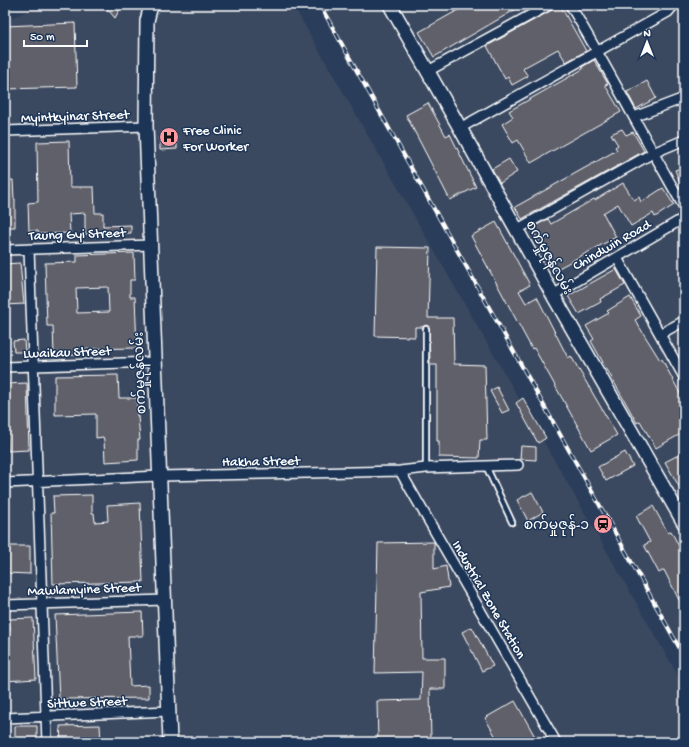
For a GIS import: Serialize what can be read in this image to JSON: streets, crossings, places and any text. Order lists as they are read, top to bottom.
{
  "streets": {
    "street": [
      "Myintkyinar Street",
      "Taung Gyi Street",
      "Chindwin Road",
      "စက်မှုဇုန်လမ်း",
      "Lwaikau Street",
      "Hakha Street",
      "Mawlamyine Street",
      "Industrial Zone Station",
      "Sittwe Street"
    ]
  },
  "crossings": [
    ["Myintkyinar Street", "စက်မှုဇုန်လမ်း"],
    ["Taung Gyi Street", "စက်မှုဇုန်လမ်း"],
    ["Chindwin Road", "စက်မှုဇုန်လမ်း"],
    ["စက်မှုဇုန်လမ်း", "Lwaikau Street"],
    ["စက်မှုဇုန်လမ်း", "Hakha Street"],
    ["စက်မှုဇုန်လမ်း", "Mawlamyine Street"],
    ["စက်မှုဇုန်လမ်း", "Sittwe Street"],
    ["Hakha Street", "Industrial Zone Station"]
  ],
  "places": {
    "hospital": ["Free Clinic For Worker"],
    "station": ["စက်မှုဇုန်-၁"]
  },
  "scale_bar": "50 m",
  "north": "top"
}
